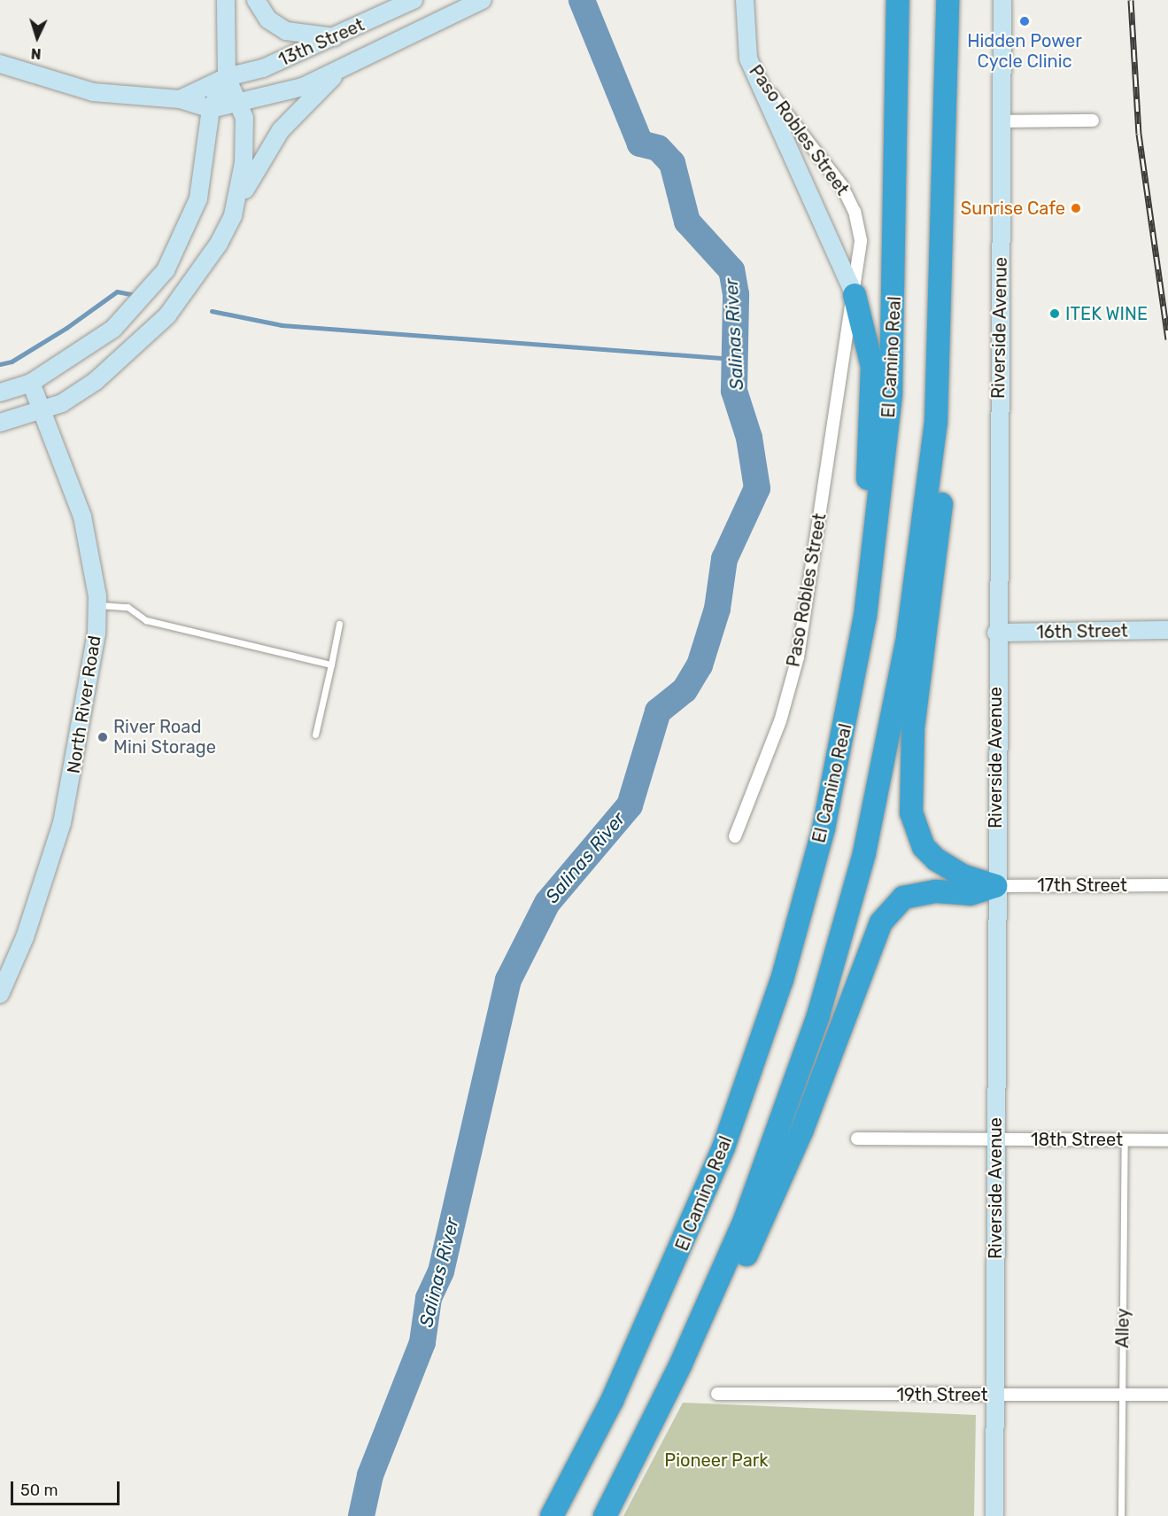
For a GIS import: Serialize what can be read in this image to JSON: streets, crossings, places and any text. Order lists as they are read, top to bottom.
{
  "streets": {
    "highway": ["El Camino Real"],
    "main road": [
      "13th Street",
      "Paso Robles Street",
      "Riverside Avenue",
      "16th Street",
      "North River Road"
    ],
    "street": ["17th Street", "18th Street", "19th Street"],
    "lane": ["Alley"]
  },
  "crossings": [
    ["Riverside Avenue", "16th Street"],
    ["Riverside Avenue", "17th Street"],
    ["Riverside Avenue", "18th Street"],
    ["Riverside Avenue", "19th Street"],
    ["18th Street", "Alley"],
    ["Alley", "19th Street"]
  ],
  "water": ["Salinas River"],
  "parks": ["Pioneer Park"],
  "places": [
    "Hidden Power Cycle Clinic",
    "Sunrise Cafe",
    "ITEK WINE",
    "River Road Mini Storage"
  ],
  "scale_bar": "50 m",
  "north": "bottom"
}
